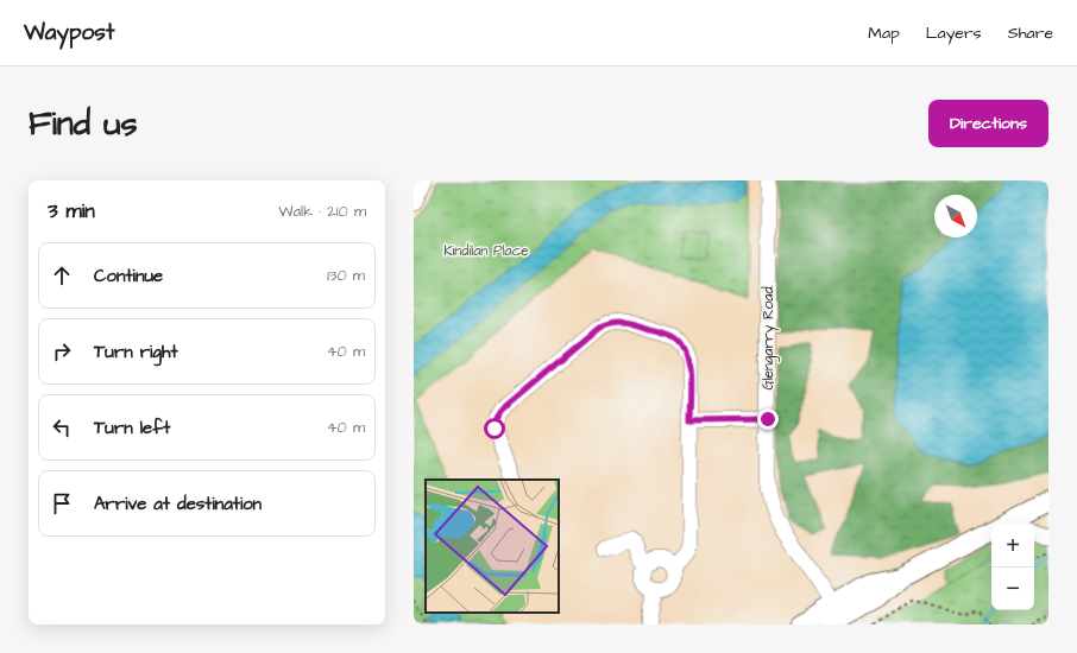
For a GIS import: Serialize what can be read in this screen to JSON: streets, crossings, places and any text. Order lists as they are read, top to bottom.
{
  "streets": {
    "street": ["Glengarry Road"]
  },
  "parks": ["Kindilan Place"],
  "north": "bottom right",
  "page": {
    "header": "Waypost",
    "nav": ["Map", "Layers", "Share"],
    "buttons": "Directions",
    "title": "Find us",
    "heading": ["3 min", "Walk · 210 m"],
    "list": [
      ["Continue", "130 m"],
      ["Turn right", "40 m"],
      ["Turn left", "40 m"],
      "Arrive at destination"
    ],
    "map_buttons": ["+", "−"]
  }
}
